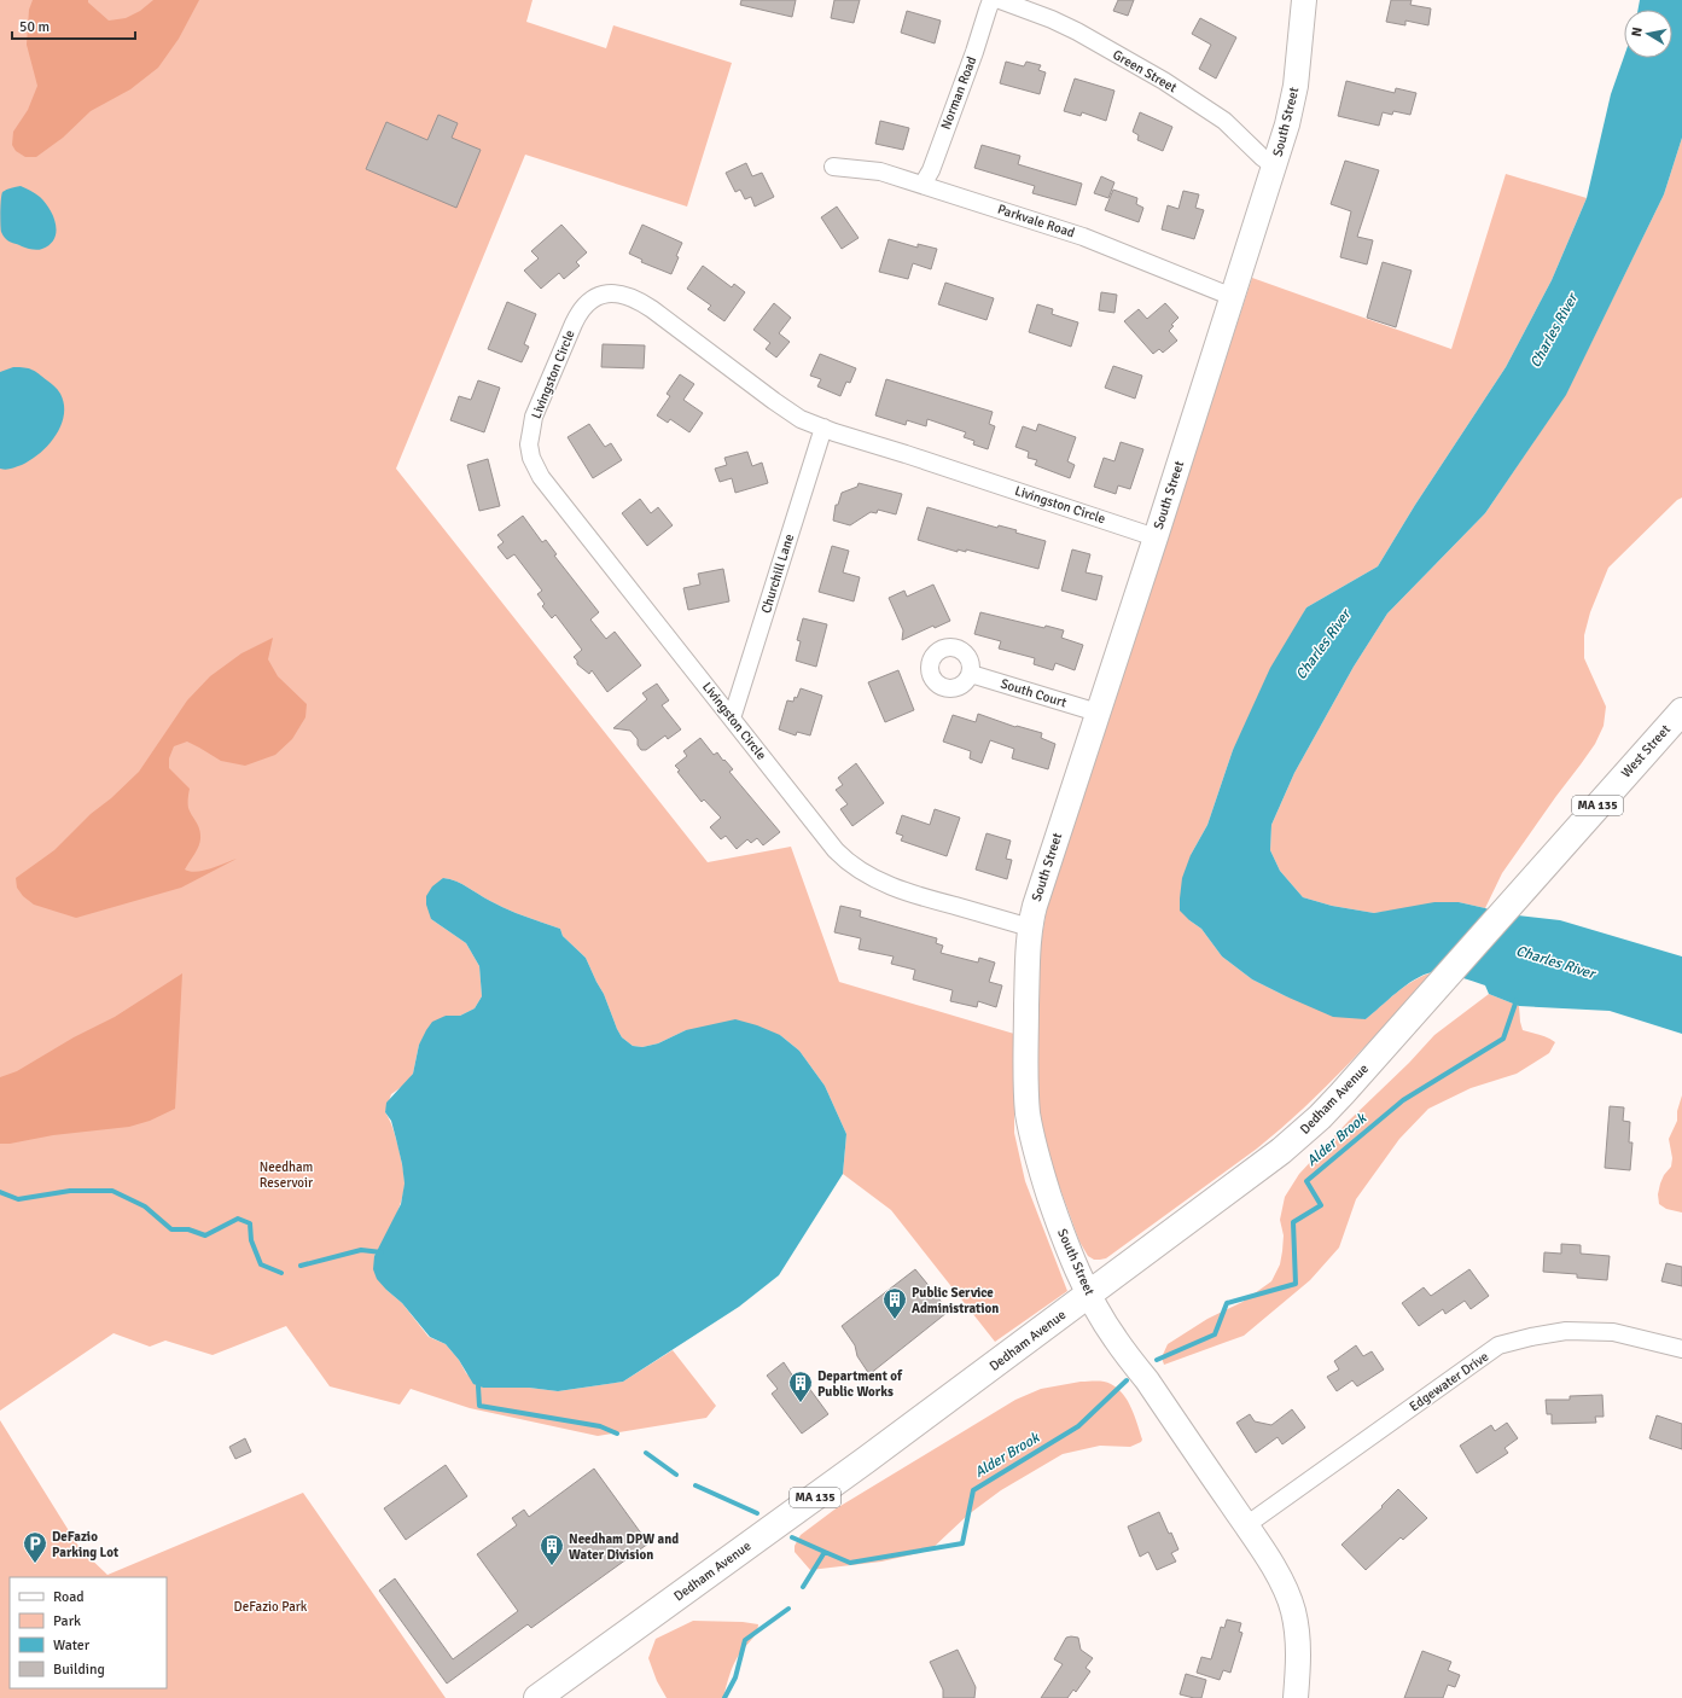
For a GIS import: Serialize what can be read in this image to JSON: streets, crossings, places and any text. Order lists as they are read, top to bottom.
{
  "streets": {
    "main road": ["West Street", "MA 135", "Dedham Avenue"],
    "street": [
      "Green Street",
      "Norman Road",
      "South Street",
      "Parkvale Road",
      "Livingston Circle",
      "Churchill Lane",
      "South Court",
      "Edgewater Drive"
    ]
  },
  "crossings": [
    ["Green Street", "South Street"],
    ["Norman Road", "Parkvale Road"],
    ["South Street", "Parkvale Road"],
    ["South Street", "Livingston Circle"],
    ["South Street", "South Court"],
    ["South Street", "Dedham Avenue"],
    ["South Street", "Edgewater Drive"],
    ["Livingston Circle", "Churchill Lane"],
    ["West Street", "Dedham Avenue"]
  ],
  "water": ["Charles River", "Alder Brook"],
  "parks": ["Needham Reservoir", "DeFazio Park"],
  "places": {
    "building": ["Public Service Administration", "Department of Public Works", "Needham DPW and Water Division"],
    "parking": ["DeFazio Parking Lot"]
  },
  "legend": [
    "Road",
    "Park",
    "Water",
    "Building"
  ],
  "scale_bar": "50 m",
  "north": "left"
}
